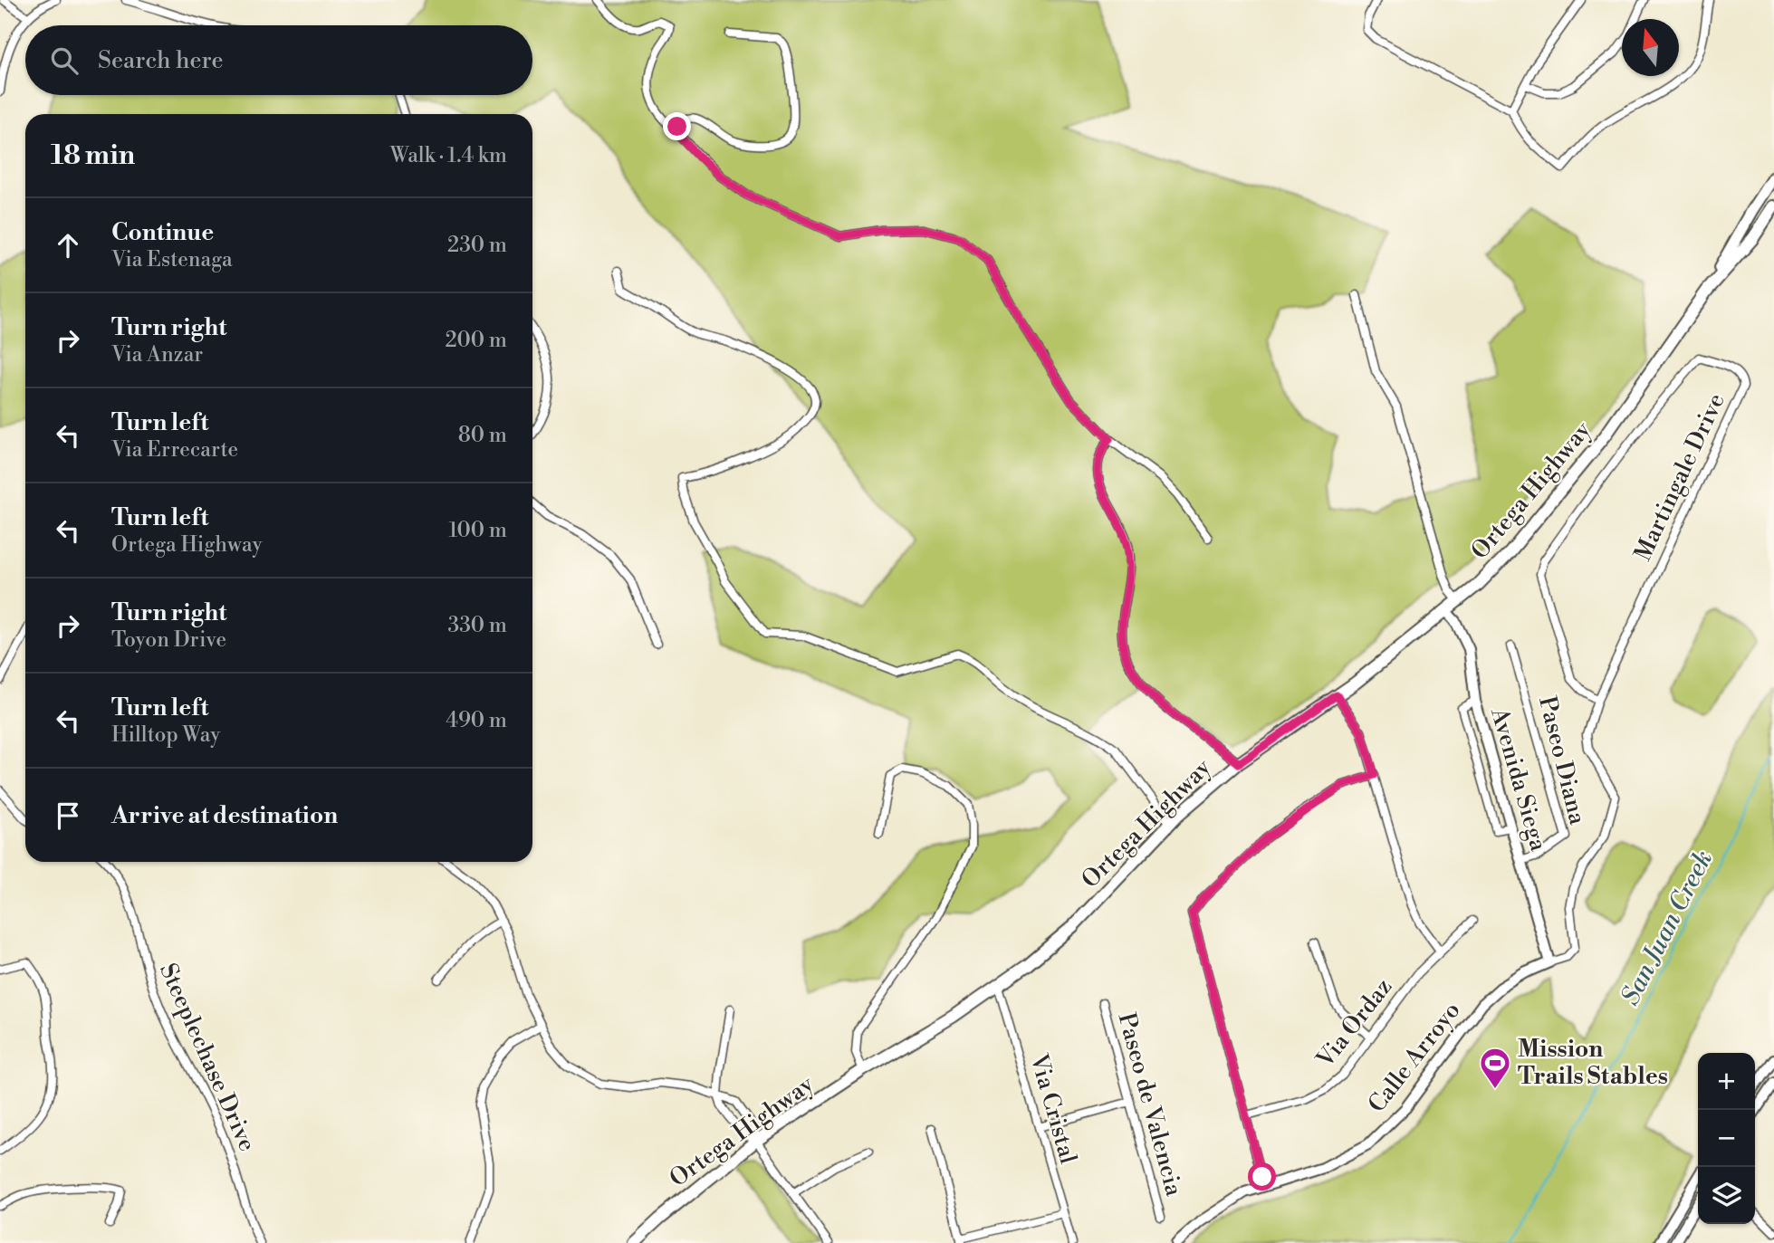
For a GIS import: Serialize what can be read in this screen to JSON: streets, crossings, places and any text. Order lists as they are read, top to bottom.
{
  "streets": {
    "main road": ["Ortega Highway"],
    "street": [
      "Martingale Drive",
      "Paseo Diana",
      "Avenida Siega",
      "Via Ordaz",
      "Steeplechase Drive",
      "Calle Arroyo",
      "Paseo de Valencia",
      "Via Cristal"
    ]
  },
  "crossings": [
    ["Martingale Drive", "Avenida Siega"],
    ["Martingale Drive", "Calle Arroyo"],
    ["Ortega Highway", "Avenida Siega"],
    ["Ortega Highway", "Via Cristal"],
    ["Paseo Diana", "Avenida Siega"],
    ["Avenida Siega", "Calle Arroyo"]
  ],
  "water": ["San Juan Creek"],
  "places": {
    "sports": ["Mission Trails Stables"]
  },
  "north": "top",
  "page": {
    "search": "Search here",
    "heading": ["18 min", "Walk · 1.4 km"],
    "list": [
      ["Continue", "Via Estenaga", "230 m"],
      ["Turn right", "Via Anzar", "200 m"],
      ["Turn left", "Via Errecarte", "80 m"],
      ["Turn left", "Ortega Highway", "100 m"],
      ["Turn right", "Toyon Drive", "330 m"],
      ["Turn left", "Hilltop Way", "490 m"],
      "Arrive at destination"
    ],
    "map_buttons": ["+", "−"]
  }
}
